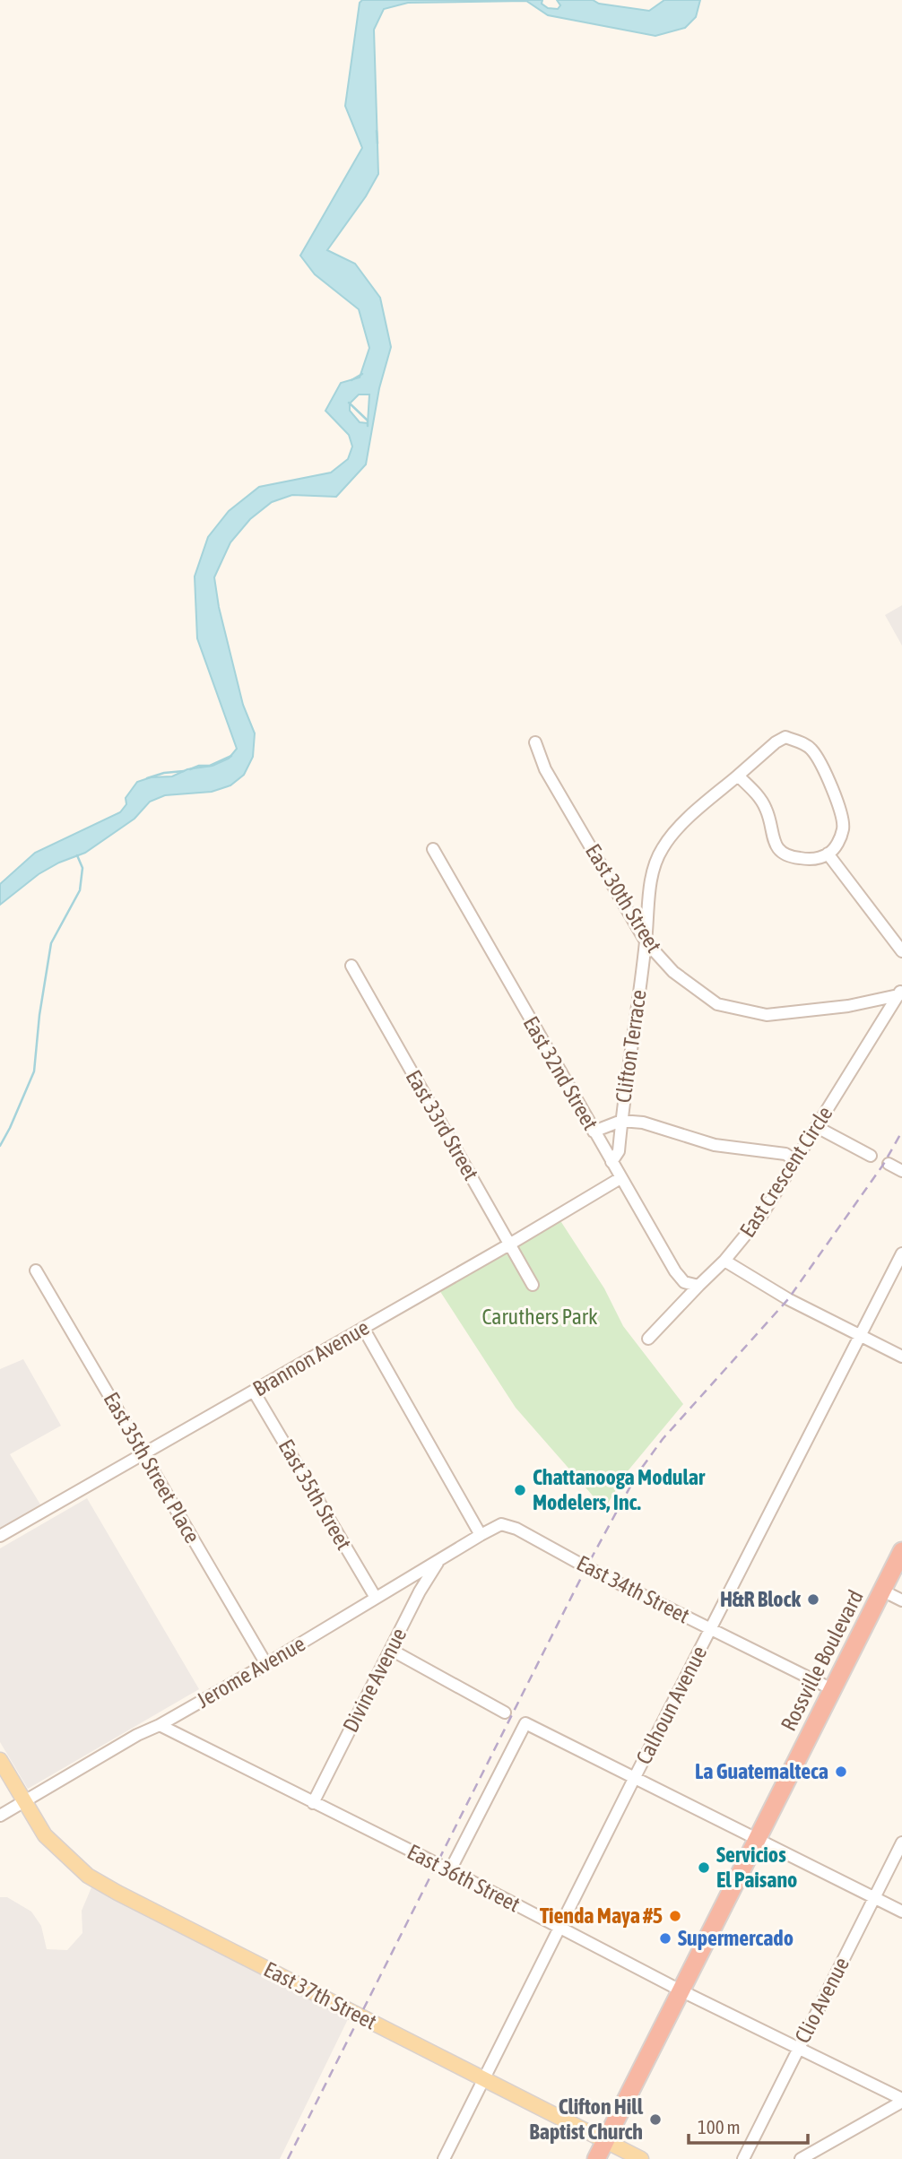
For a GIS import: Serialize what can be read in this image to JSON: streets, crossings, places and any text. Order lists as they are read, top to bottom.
{
  "streets": {
    "highway": ["Rossville Boulevard"],
    "main road": ["East 37th Street"],
    "street": [
      "East 30th Street",
      "Clifton Terrace",
      "East 32nd Street",
      "East 33rd Street",
      "East Crescent Circle",
      "Brannon Avenue",
      "East 35th Street Place",
      "East 35th Street",
      "East 34th Street",
      "Jerome Avenue",
      "Divine Avenue",
      "Calhoun Avenue",
      "East 36th Street",
      "Clio Avenue"
    ]
  },
  "crossings": [
    ["East 30th Street", "Clifton Terrace"],
    ["East 30th Street", "East Crescent Circle"],
    ["Clifton Terrace", "East 32nd Street"],
    ["East 32nd Street", "East Crescent Circle"],
    ["East 32nd Street", "Brannon Avenue"],
    ["East 33rd Street", "Brannon Avenue"],
    ["Brannon Avenue", "East 35th Street Place"],
    ["Brannon Avenue", "East 35th Street"],
    ["East 35th Street Place", "Jerome Avenue"],
    ["East 35th Street", "Jerome Avenue"],
    ["East 34th Street", "Rossville Boulevard"],
    ["East 34th Street", "Jerome Avenue"],
    ["East 34th Street", "Calhoun Avenue"],
    ["Rossville Boulevard", "East 36th Street"],
    ["Rossville Boulevard", "East 37th Street"],
    ["Jerome Avenue", "Divine Avenue"],
    ["Jerome Avenue", "East 36th Street"],
    ["Jerome Avenue", "East 37th Street"],
    ["Divine Avenue", "East 36th Street"],
    ["Calhoun Avenue", "East 36th Street"],
    ["Calhoun Avenue", "East 37th Street"],
    ["East 36th Street", "Clio Avenue"]
  ],
  "parks": ["Caruthers Park"],
  "places": [
    "Chattanooga Modular Modelers, Inc.",
    "H&R Block",
    "La Guatemalteca",
    "Servicios El Paisano",
    "Tienda Maya #5",
    "Supermercado",
    "Clifton Hill Baptist Church"
  ],
  "scale_bar": "100 m"
}
